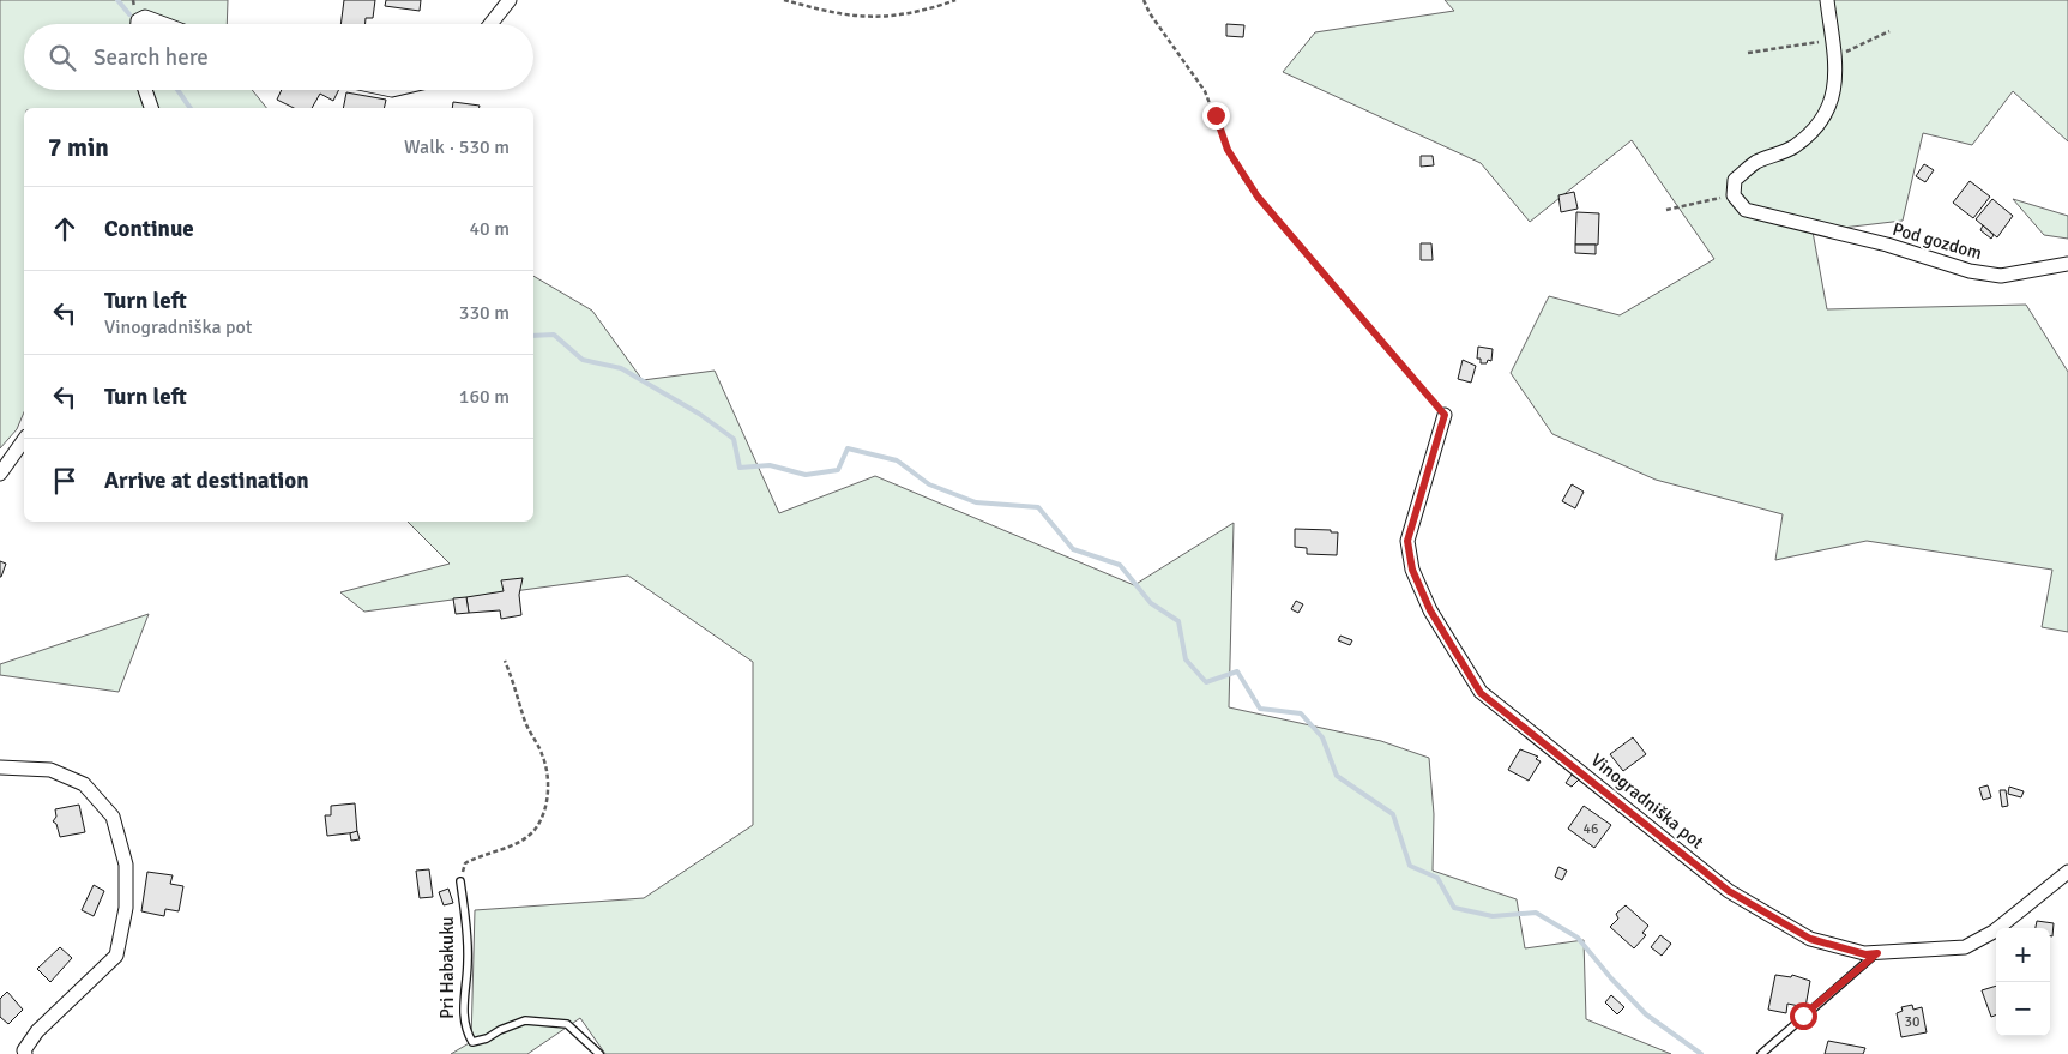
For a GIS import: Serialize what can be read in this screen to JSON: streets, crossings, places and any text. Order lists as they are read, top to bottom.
{
  "streets": {
    "street": ["Pod gozdom", "Vinogradniška pot"],
    "lane": ["Pri Habakuku"]
  },
  "house_numbers": ["46", "30"],
  "page": {
    "search": "Search here",
    "heading": ["7 min", "Walk · 530 m"],
    "list": [
      ["Continue", "40 m"],
      ["Turn left", "Vinogradniška pot", "330 m"],
      ["Turn left", "160 m"],
      "Arrive at destination"
    ],
    "map_buttons": ["+", "−"]
  }
}
